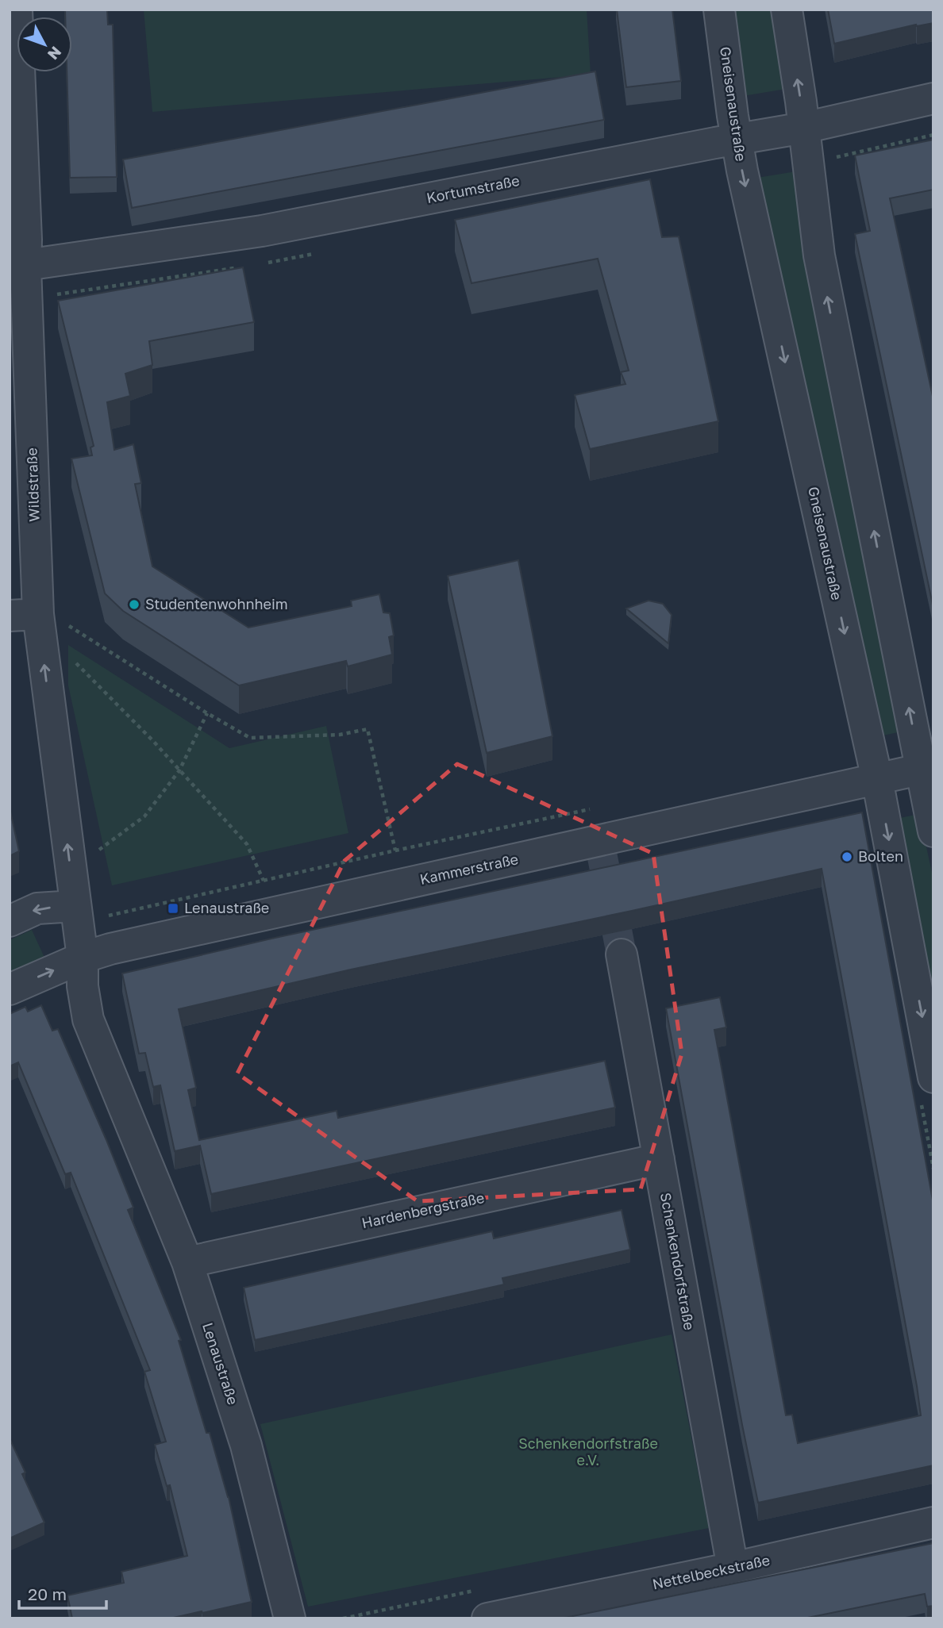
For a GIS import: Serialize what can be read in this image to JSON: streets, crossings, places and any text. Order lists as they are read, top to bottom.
{
  "streets": {
    "street": [
      "Gneisenaustraße",
      "Kortumstraße",
      "Wildstraße",
      "Kammerstraße",
      "Hardenbergstraße",
      "Schenkendorfstraße",
      "Lenaustraße",
      "Nettelbeckstraße"
    ]
  },
  "crossings": [
    ["Gneisenaustraße", "Kortumstraße"],
    ["Gneisenaustraße", "Kammerstraße"],
    ["Kortumstraße", "Wildstraße"],
    ["Wildstraße", "Kammerstraße"],
    ["Wildstraße", "Lenaustraße"],
    ["Kammerstraße", "Lenaustraße"],
    ["Hardenbergstraße", "Schenkendorfstraße"],
    ["Hardenbergstraße", "Lenaustraße"],
    ["Schenkendorfstraße", "Nettelbeckstraße"]
  ],
  "parks": ["Schenkendorfstraße e.V."],
  "places": {
    "other": ["Studentenwohnheim", "Bolten"],
    "transit": ["Lenaustraße"]
  },
  "scale_bar": "20 m",
  "north": "bottom right"
}
